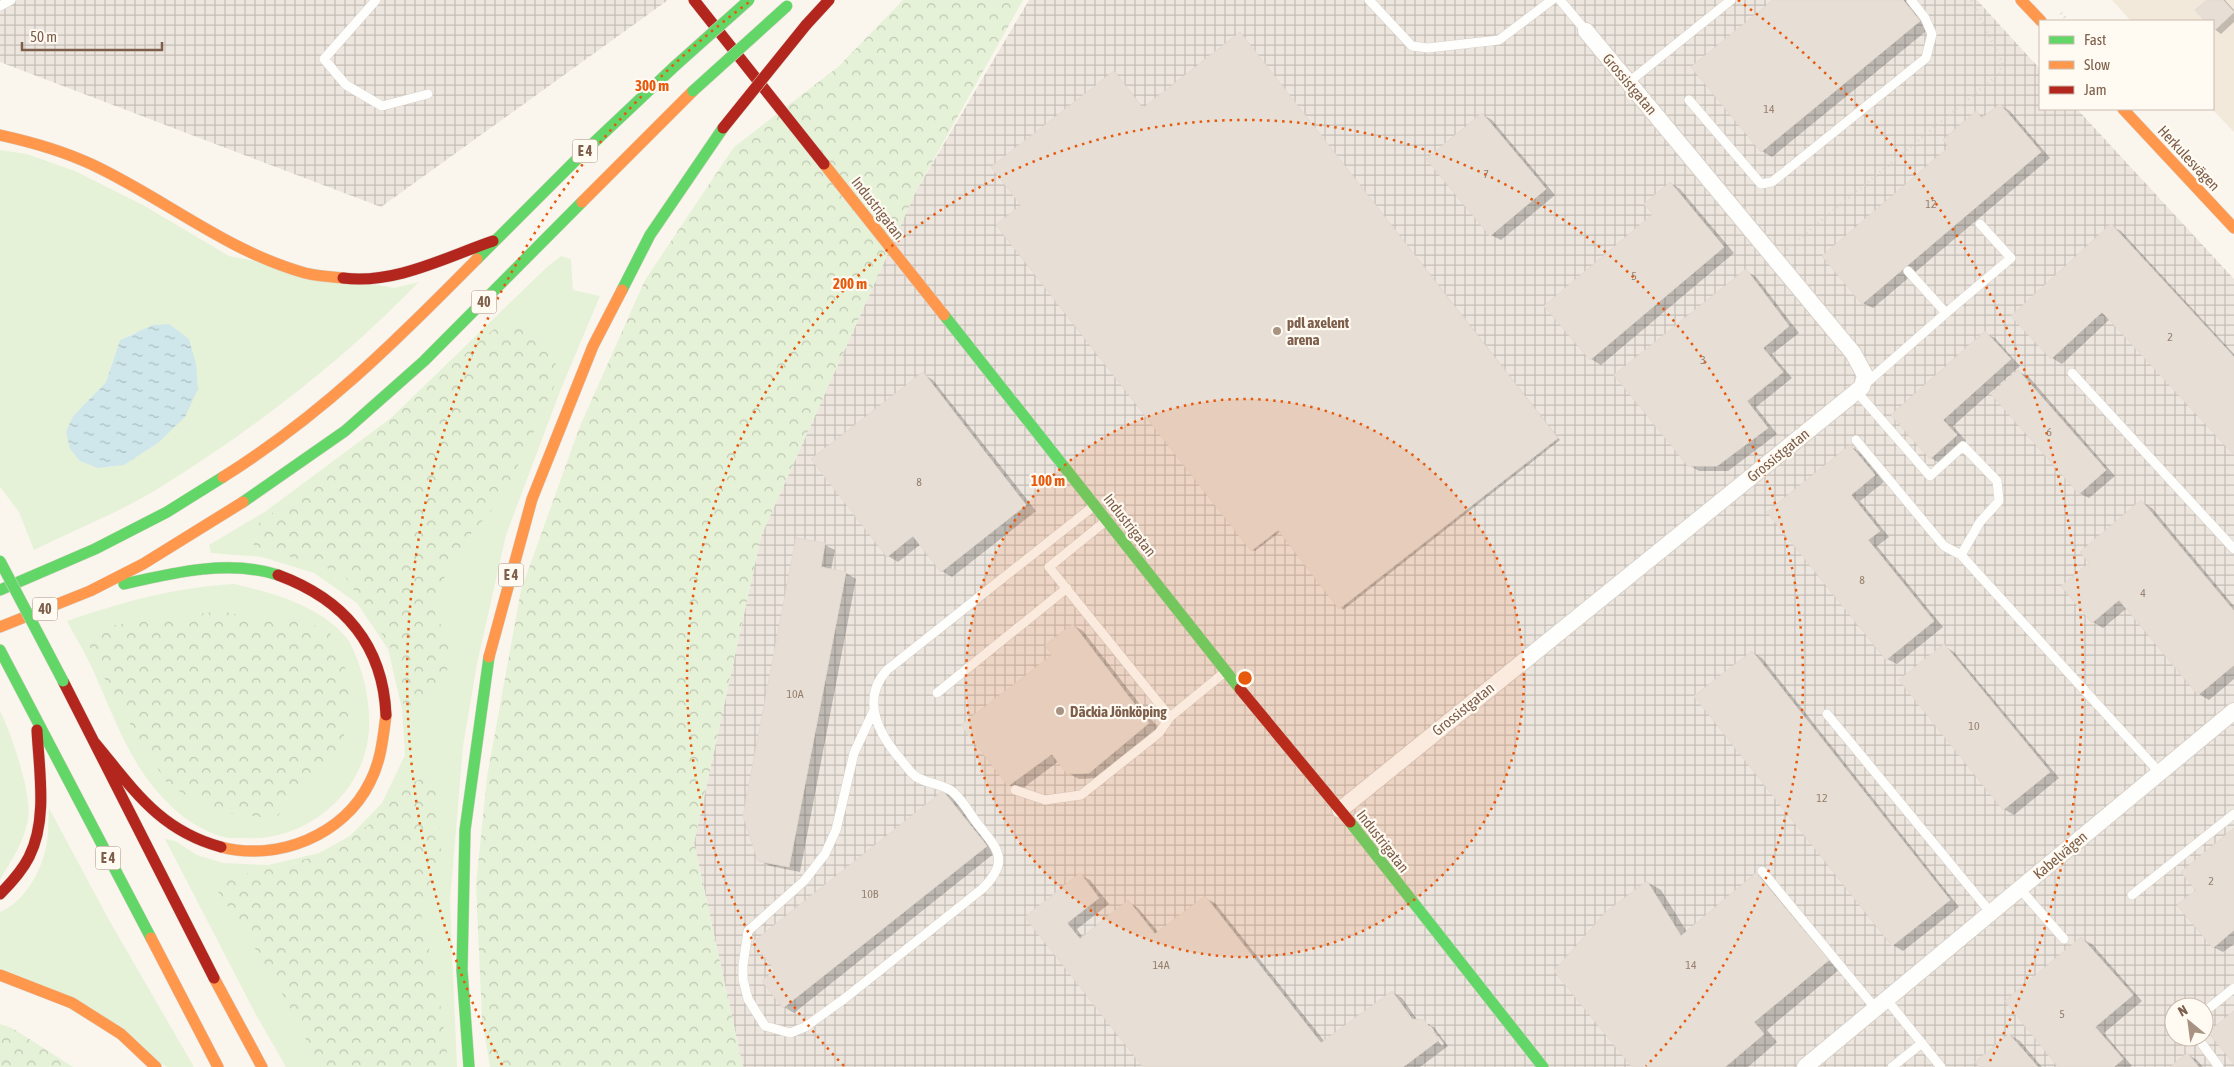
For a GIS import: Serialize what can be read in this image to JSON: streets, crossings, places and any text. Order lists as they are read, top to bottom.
{
  "streets": {
    "main road": [
      "E 4",
      "Herkulesvägen",
      "Industrigatan",
      "40"
    ],
    "street": ["Grossistgatan", "Kabelvägen"]
  },
  "crossings": [
    ["Grossistgatan", "Industrigatan"]
  ],
  "places": ["pdl axelent arena", "Däckia Jönköping"],
  "house_numbers": [
    "14",
    "7",
    "12",
    "5",
    "2",
    "3",
    "6",
    "8",
    "8",
    "4",
    "10A",
    "10",
    "12",
    "2",
    "10B",
    "14A",
    "14",
    "5"
  ],
  "legend": ["Fast", "Slow", "Jam"],
  "scale_bar": "50 m",
  "north": "top left",
  "rings": ["300 m", "200 m", "100 m"]
}
